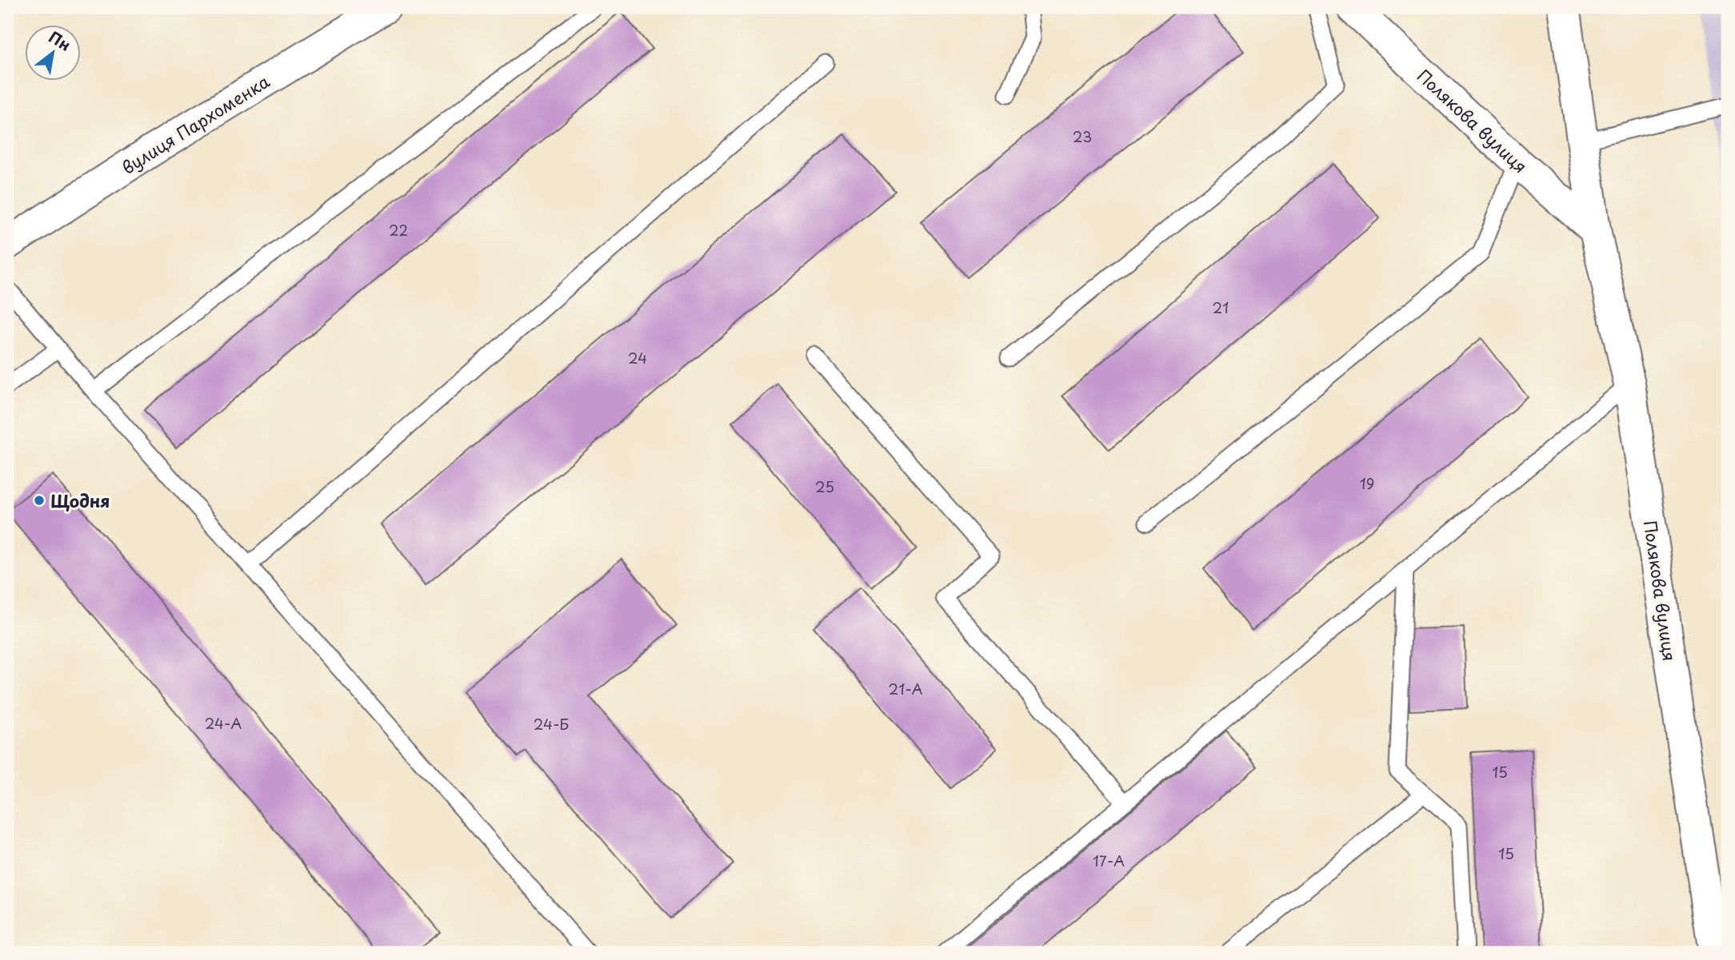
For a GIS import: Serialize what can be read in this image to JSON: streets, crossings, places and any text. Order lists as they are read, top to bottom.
{
  "streets": {
    "street": ["Полякова вулиця", "вулиця Пархоменка"]
  },
  "places": ["Щодня"],
  "house_numbers": [
    "23",
    "22",
    "21",
    "24",
    "19",
    "25",
    "21-А",
    "24-А",
    "24-Б",
    "15",
    "15",
    "17-А"
  ],
  "north": "top right"
}
